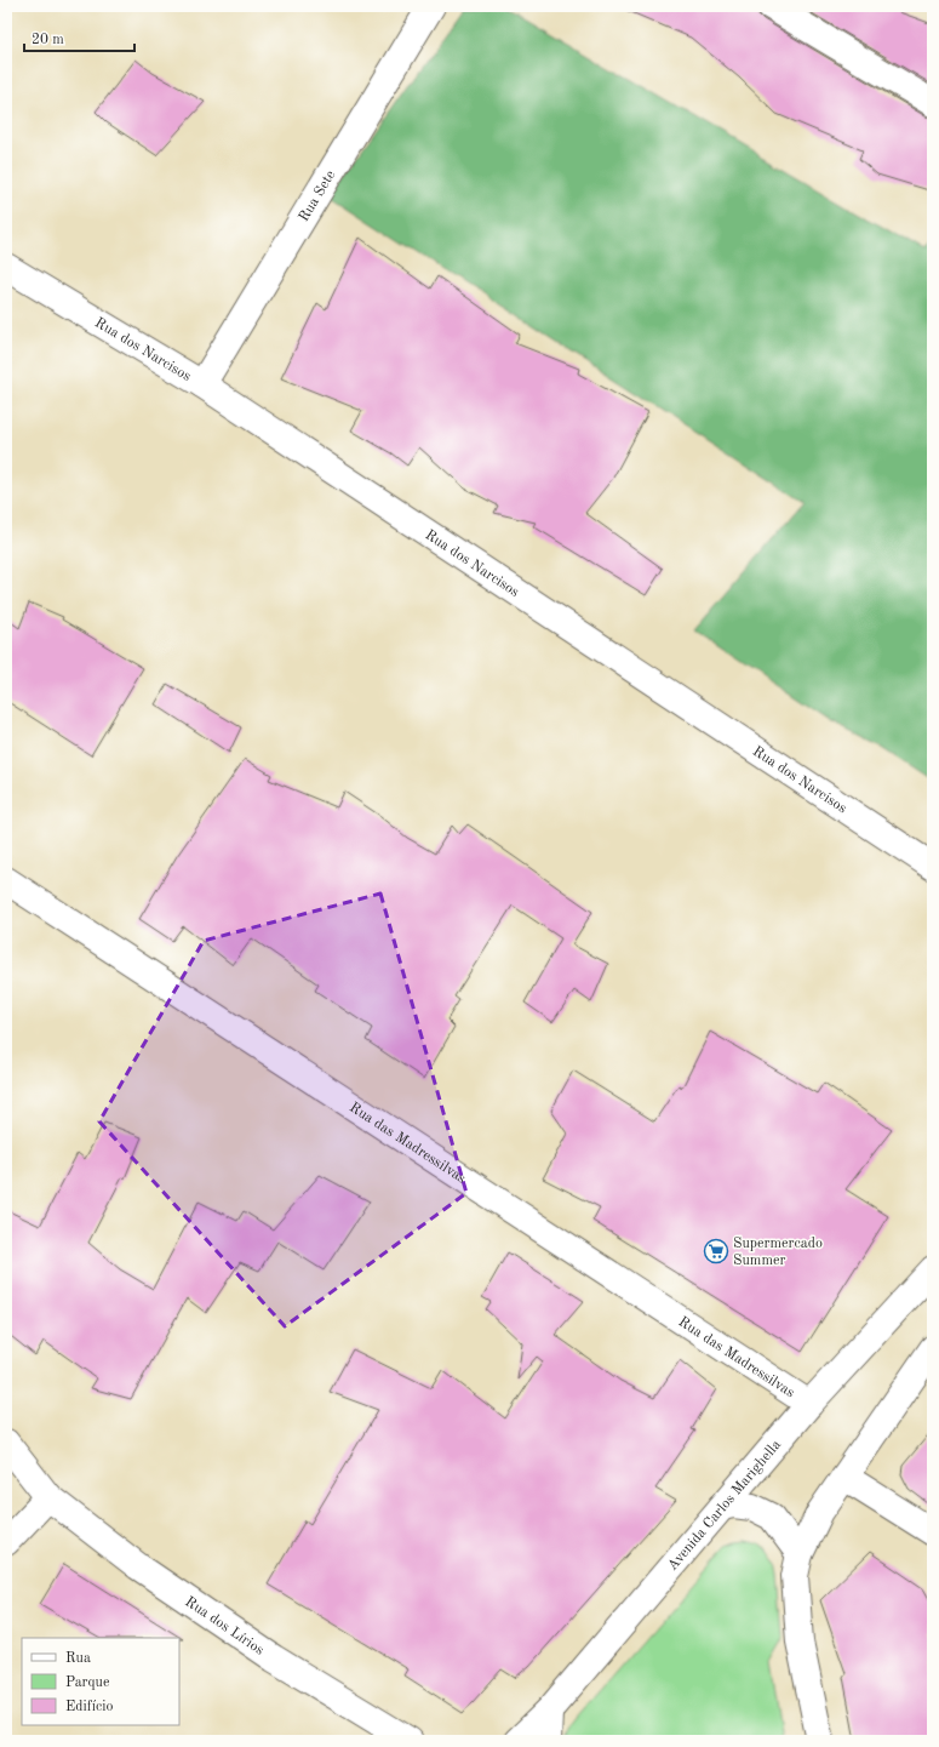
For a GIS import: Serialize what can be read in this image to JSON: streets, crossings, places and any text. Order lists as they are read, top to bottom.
{
  "streets": {
    "street": [
      "Rua Sete",
      "Rua dos Narcisos",
      "Rua das Madressilvas",
      "Avenida Carlos Marighella",
      "Rua dos Lírios"
    ]
  },
  "crossings": [
    ["Rua Sete", "Rua dos Narcisos"],
    ["Rua das Madressilvas", "Avenida Carlos Marighella"]
  ],
  "places": {
    "supermarket": ["Supermercado Summer"]
  },
  "legend": ["Rua", "Parque", "Edifício"],
  "scale_bar": "20 m"
}
